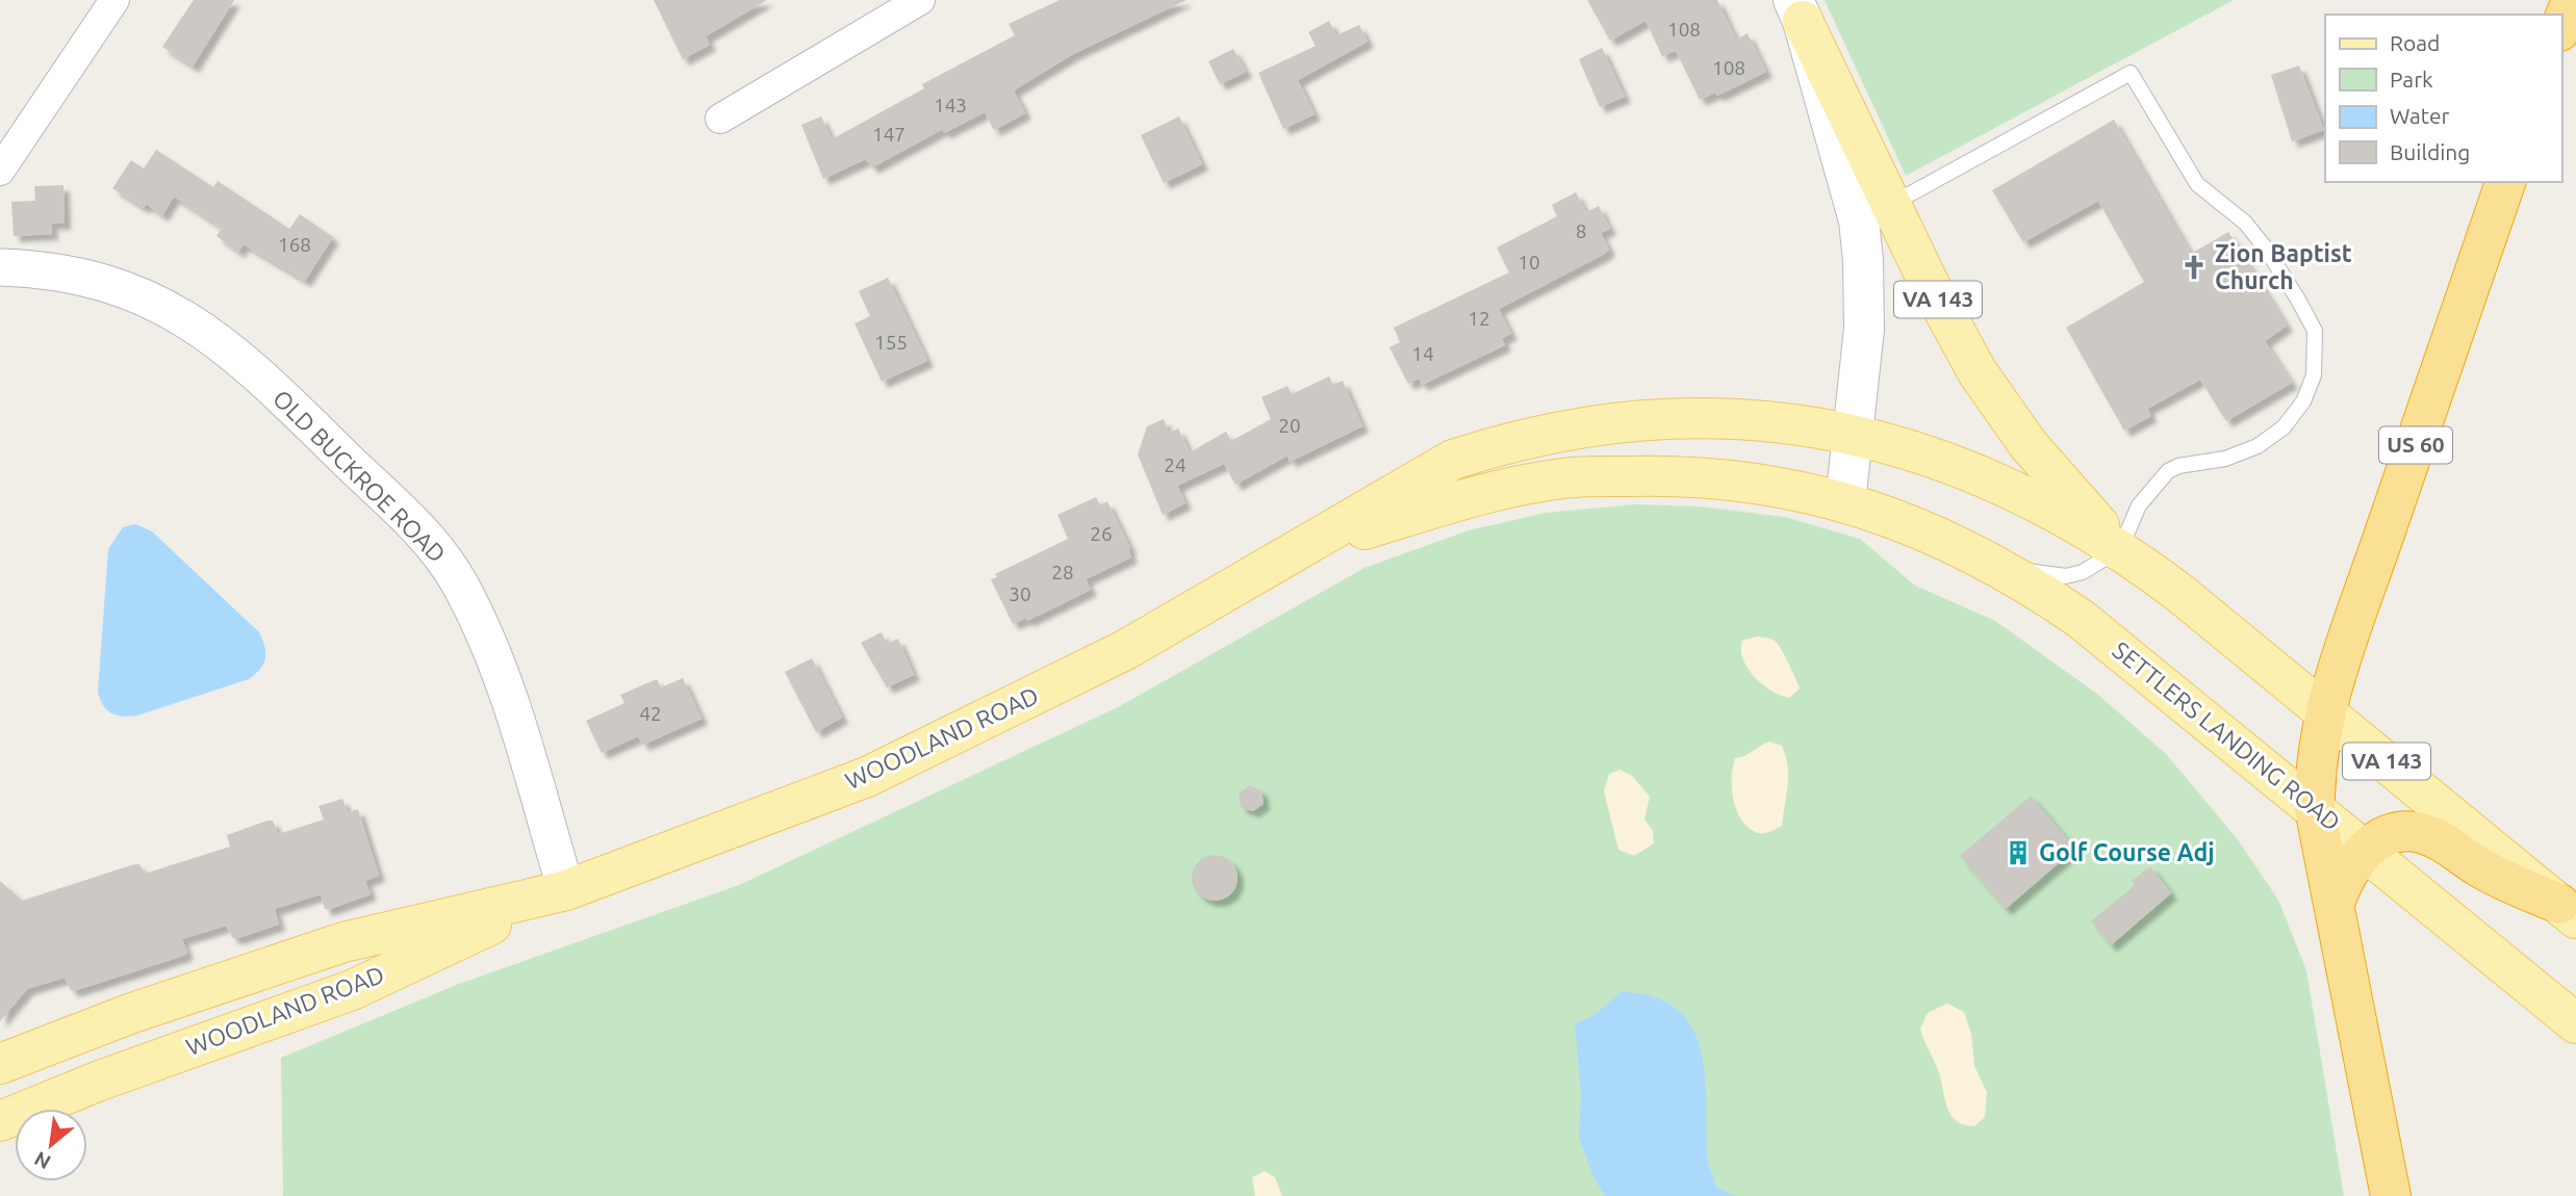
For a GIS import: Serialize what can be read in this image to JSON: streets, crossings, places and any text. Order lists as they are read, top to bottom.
{
  "streets": {
    "highway": ["US 60"],
    "main road": ["VA 143", "SETTLERS LANDING ROAD", "WOODLAND ROAD"],
    "street": ["OLD BUCKROE ROAD"]
  },
  "crossings": [
    ["VA 143", "US 60"],
    ["VA 143", "SETTLERS LANDING ROAD"],
    ["VA 143", "WOODLAND ROAD"],
    ["US 60", "SETTLERS LANDING ROAD"],
    ["OLD BUCKROE ROAD", "WOODLAND ROAD"],
    ["SETTLERS LANDING ROAD", "WOODLAND ROAD"]
  ],
  "places": {
    "church": ["Zion Baptist Church"],
    "building": ["Golf Course Adj"]
  },
  "house_numbers": [
    "108",
    "108",
    "143",
    "147",
    "8",
    "168",
    "10",
    "12",
    "155",
    "14",
    "20",
    "24",
    "26",
    "28",
    "30",
    "42"
  ],
  "legend": [
    "Road",
    "Park",
    "Water",
    "Building"
  ],
  "north": "bottom left"
}
